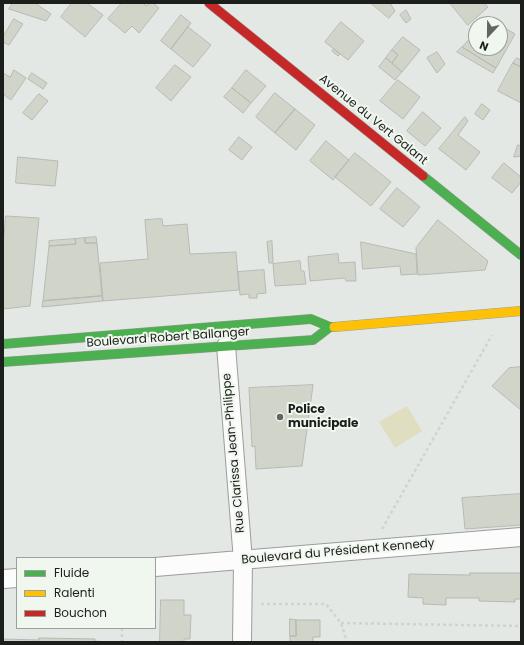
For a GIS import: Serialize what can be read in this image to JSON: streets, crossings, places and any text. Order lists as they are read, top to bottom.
{
  "streets": {
    "main road": ["Avenue du Vert Galant", "Boulevard Robert Ballanger"],
    "street": ["Rue Clarissa Jean-Philippe", "Boulevard du Président Kennedy"]
  },
  "crossings": [
    ["Boulevard Robert Ballanger", "Rue Clarissa Jean-Philippe"],
    ["Rue Clarissa Jean-Philippe", "Boulevard du Président Kennedy"]
  ],
  "places": ["Police municipale"],
  "legend": ["Fluide", "Ralenti", "Bouchon"],
  "north": "bottom"
}
